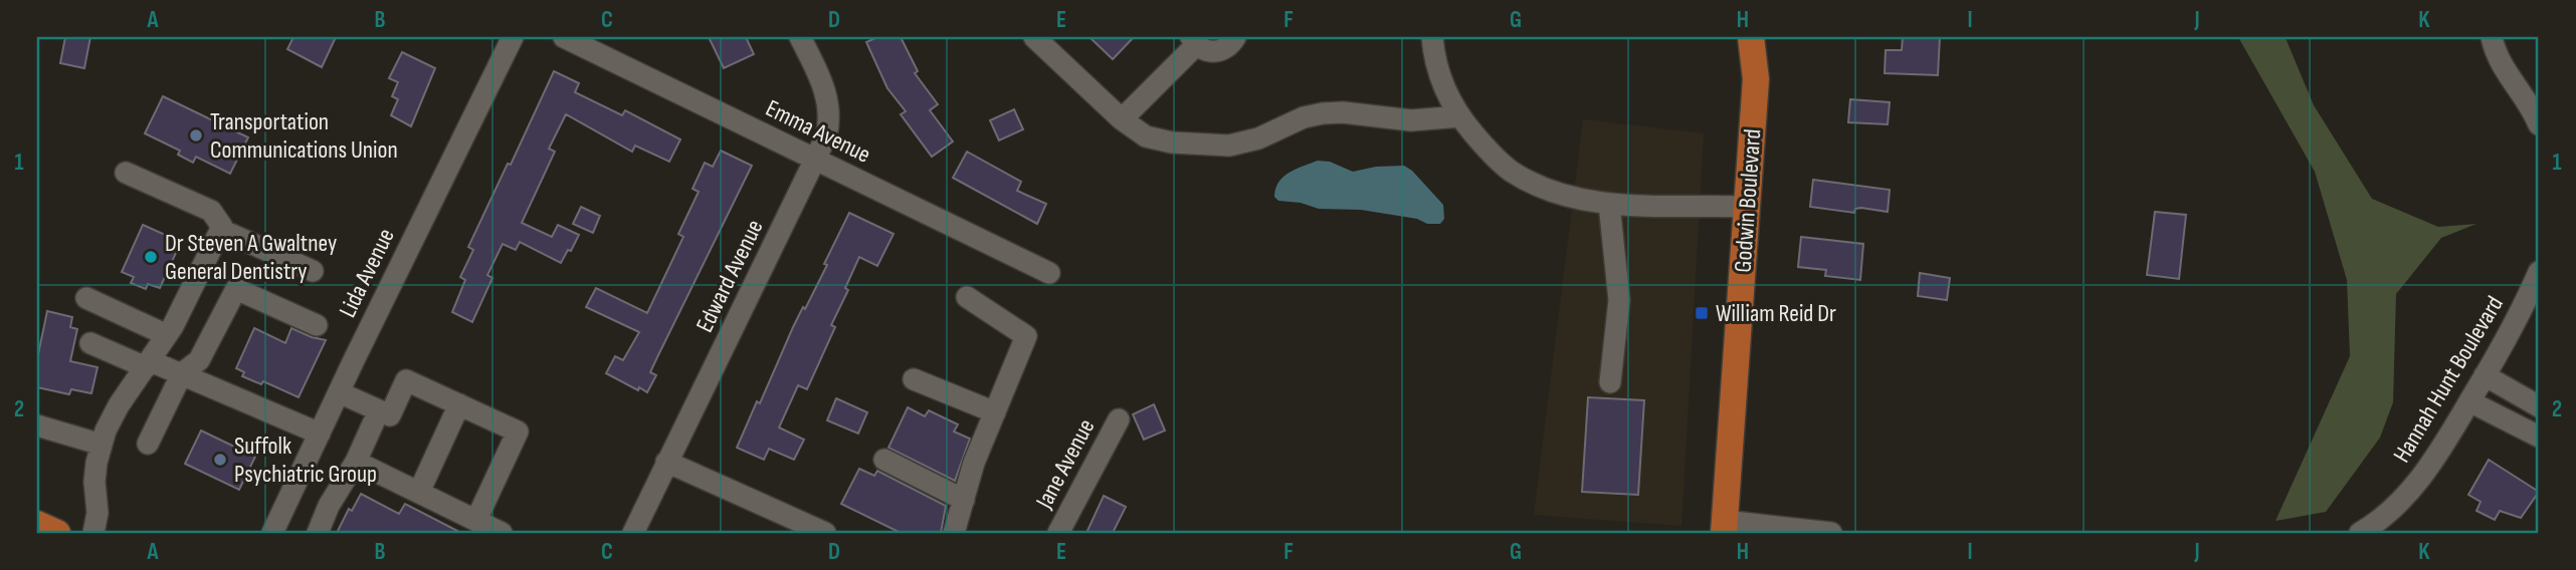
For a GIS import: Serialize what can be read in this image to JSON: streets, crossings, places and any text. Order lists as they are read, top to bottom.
{
  "streets": {
    "main road": ["Godwin Boulevard"],
    "street": [
      "Emma Avenue",
      "Lida Avenue",
      "Edward Avenue",
      "Hannah Hunt Boulevard",
      "Jane Avenue"
    ]
  },
  "crossings": [
    ["Emma Avenue", "Edward Avenue"]
  ],
  "places": {
    "other": ["Transportation Communications Union", "Dr Steven A Gwaltney General Dentistry", "Suffolk Psychiatric Group"],
    "transit": ["William Reid Dr"]
  },
  "grid": {
    "columns": [
      "A",
      "B",
      "C",
      "D",
      "E",
      "F",
      "G",
      "H",
      "I",
      "J",
      "K"
    ],
    "rows": ["1", "2"]
  }
}
